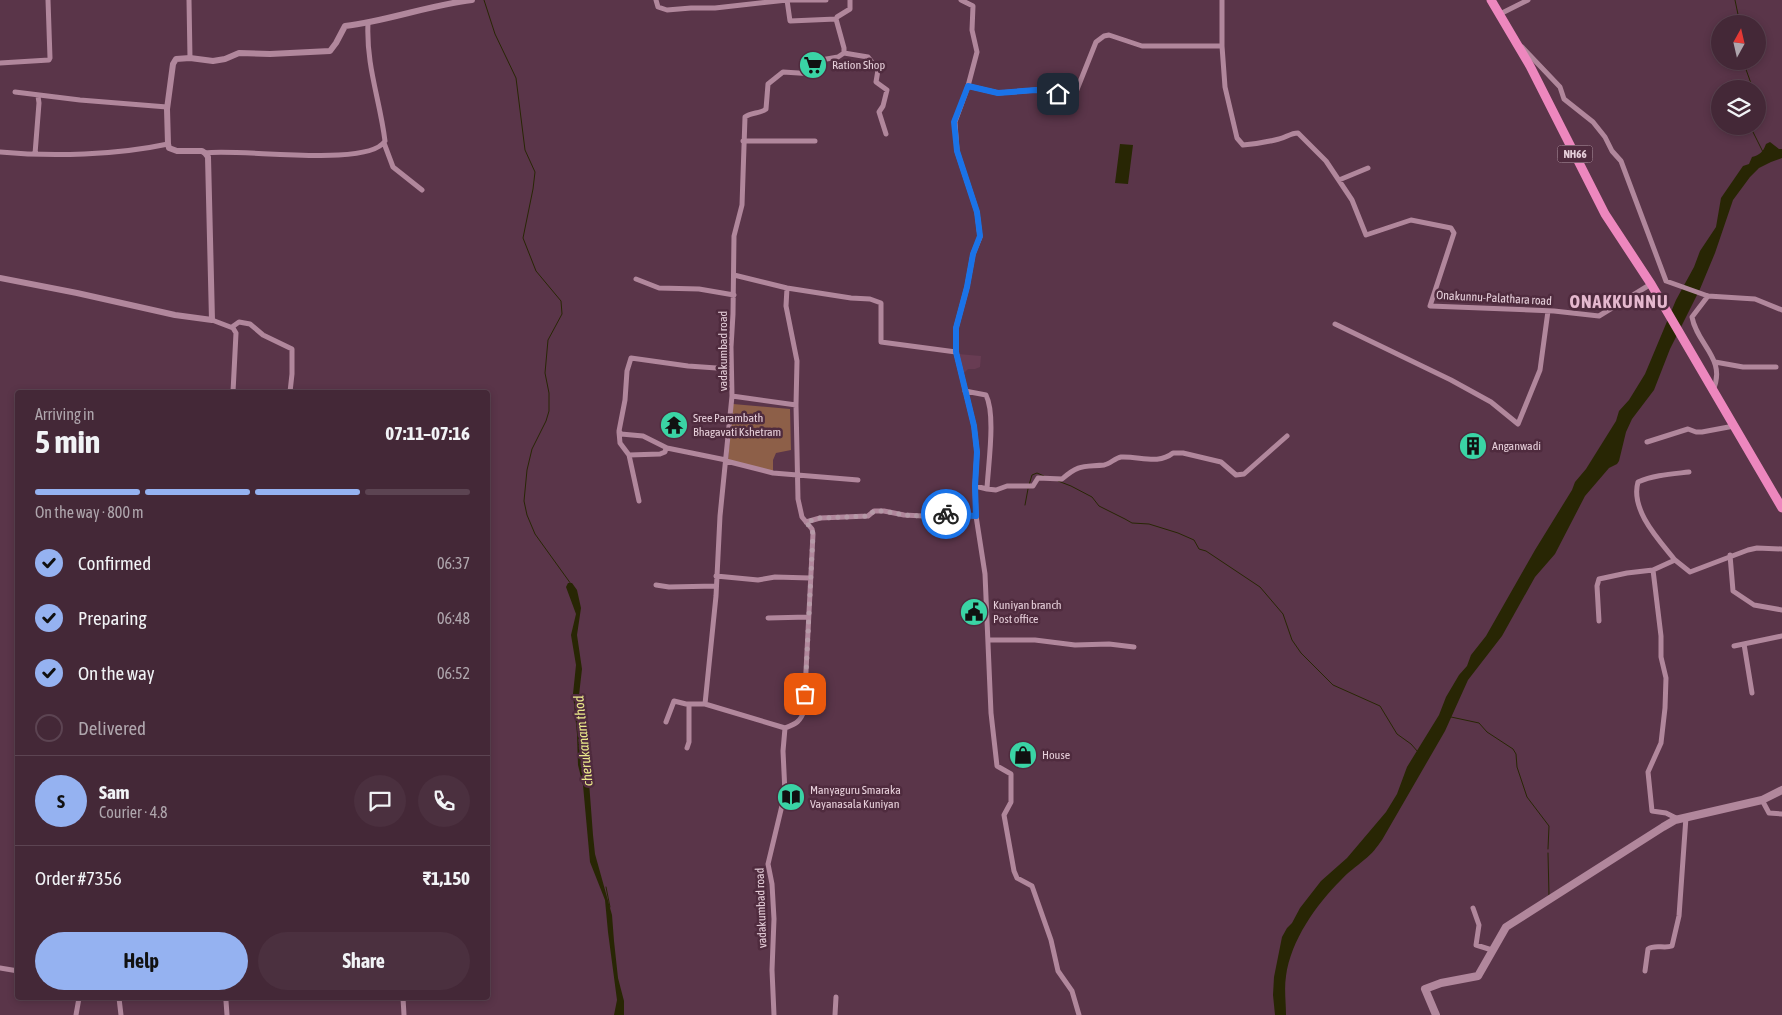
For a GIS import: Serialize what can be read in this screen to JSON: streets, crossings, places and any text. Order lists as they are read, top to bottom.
{
  "streets": {
    "highway": ["NH66"],
    "street": ["Onakunnu-Palathara road", "vadakumbad road"]
  },
  "crossings": [
    ["NH66", "Onakunnu-Palathara road"]
  ],
  "districts": ["ONAKKUNNU"],
  "water": ["cherukanam thod"],
  "places": {
    "supermarket": ["Ration Shop"],
    "temple": ["Sree Parambath Bhagavati Kshetram"],
    "building": ["Anganwadi"],
    "public building": ["Kuniyan branch Post office"],
    "shop": ["House"],
    "library": ["Manyaguru Smaraka Vayanasala Kuniyan"]
  },
  "north": "top",
  "page": {
    "heading": ["5 min", "Arriving in", "07:11–07:16"],
    "panel": [
      "Sam",
      "Courier · 4.8",
      "Order #7356",
      "₹1,150"
    ],
    "bar": "On the way · 800 m",
    "list": [
      ["Confirmed", "06:37"],
      ["Preparing", "06:48"],
      ["On the way", "06:52"],
      "Delivered"
    ],
    "round": "S",
    "buttons": ["Help", "Share"]
  }
}
